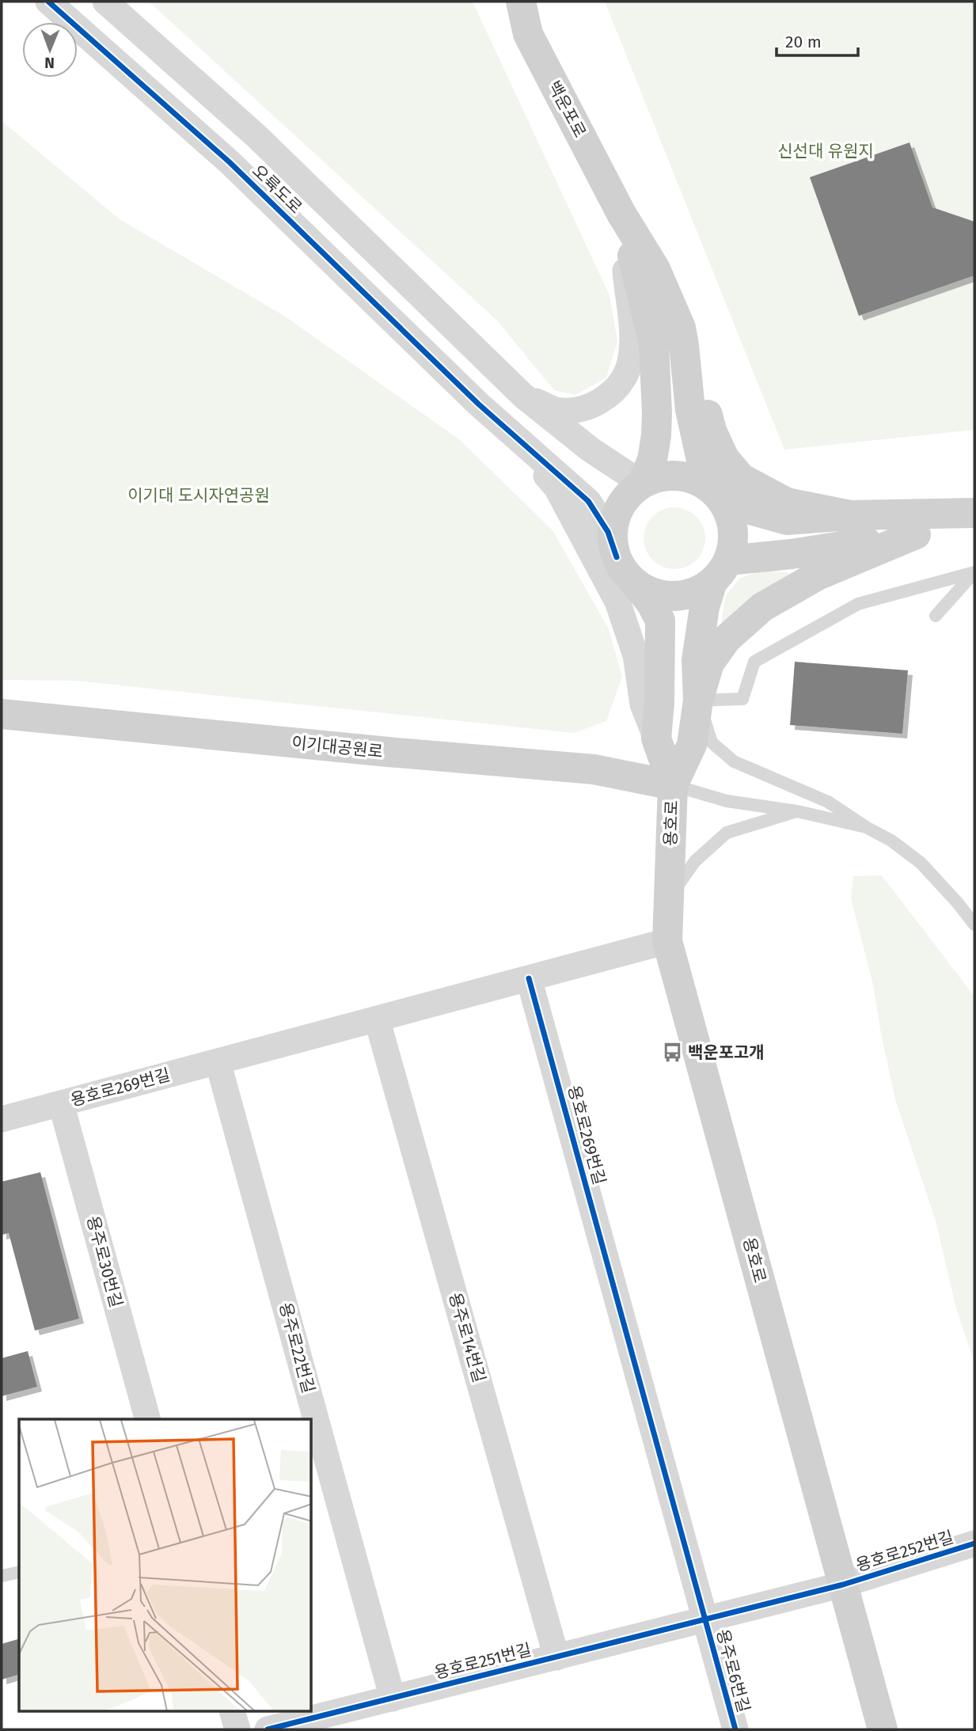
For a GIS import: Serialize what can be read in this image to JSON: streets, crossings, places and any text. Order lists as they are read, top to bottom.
{
  "streets": {
    "main road": ["백운포로", "이기대공원로", "용호로"],
    "street": [
      "오륙도로",
      "용호로269번길",
      "용주로30번길",
      "용주로14번길",
      "용주로22번길",
      "용호로252번길",
      "용호로251번길",
      "용주로6번길"
    ]
  },
  "crossings": [
    ["이기대공원로", "용호로"],
    ["용호로", "용호로269번길"],
    ["용호로", "용호로252번길"],
    ["용호로", "용호로251번길"],
    ["용호로269번길", "용주로30번길"],
    ["용호로269번길", "용주로14번길"],
    ["용호로269번길", "용주로22번길"],
    ["용호로269번길", "용호로251번길"],
    ["용호로269번길", "용주로6번길"],
    ["용주로14번길", "용호로251번길"],
    ["용주로22번길", "용호로251번길"],
    ["용호로252번길", "용호로251번길"],
    ["용호로251번길", "용주로6번길"]
  ],
  "parks": ["신선대 유원지", "이기대 도시자연공원"],
  "places": {
    "bus stop": ["백운포고개"]
  },
  "scale_bar": "20 m",
  "north": "bottom"
}
